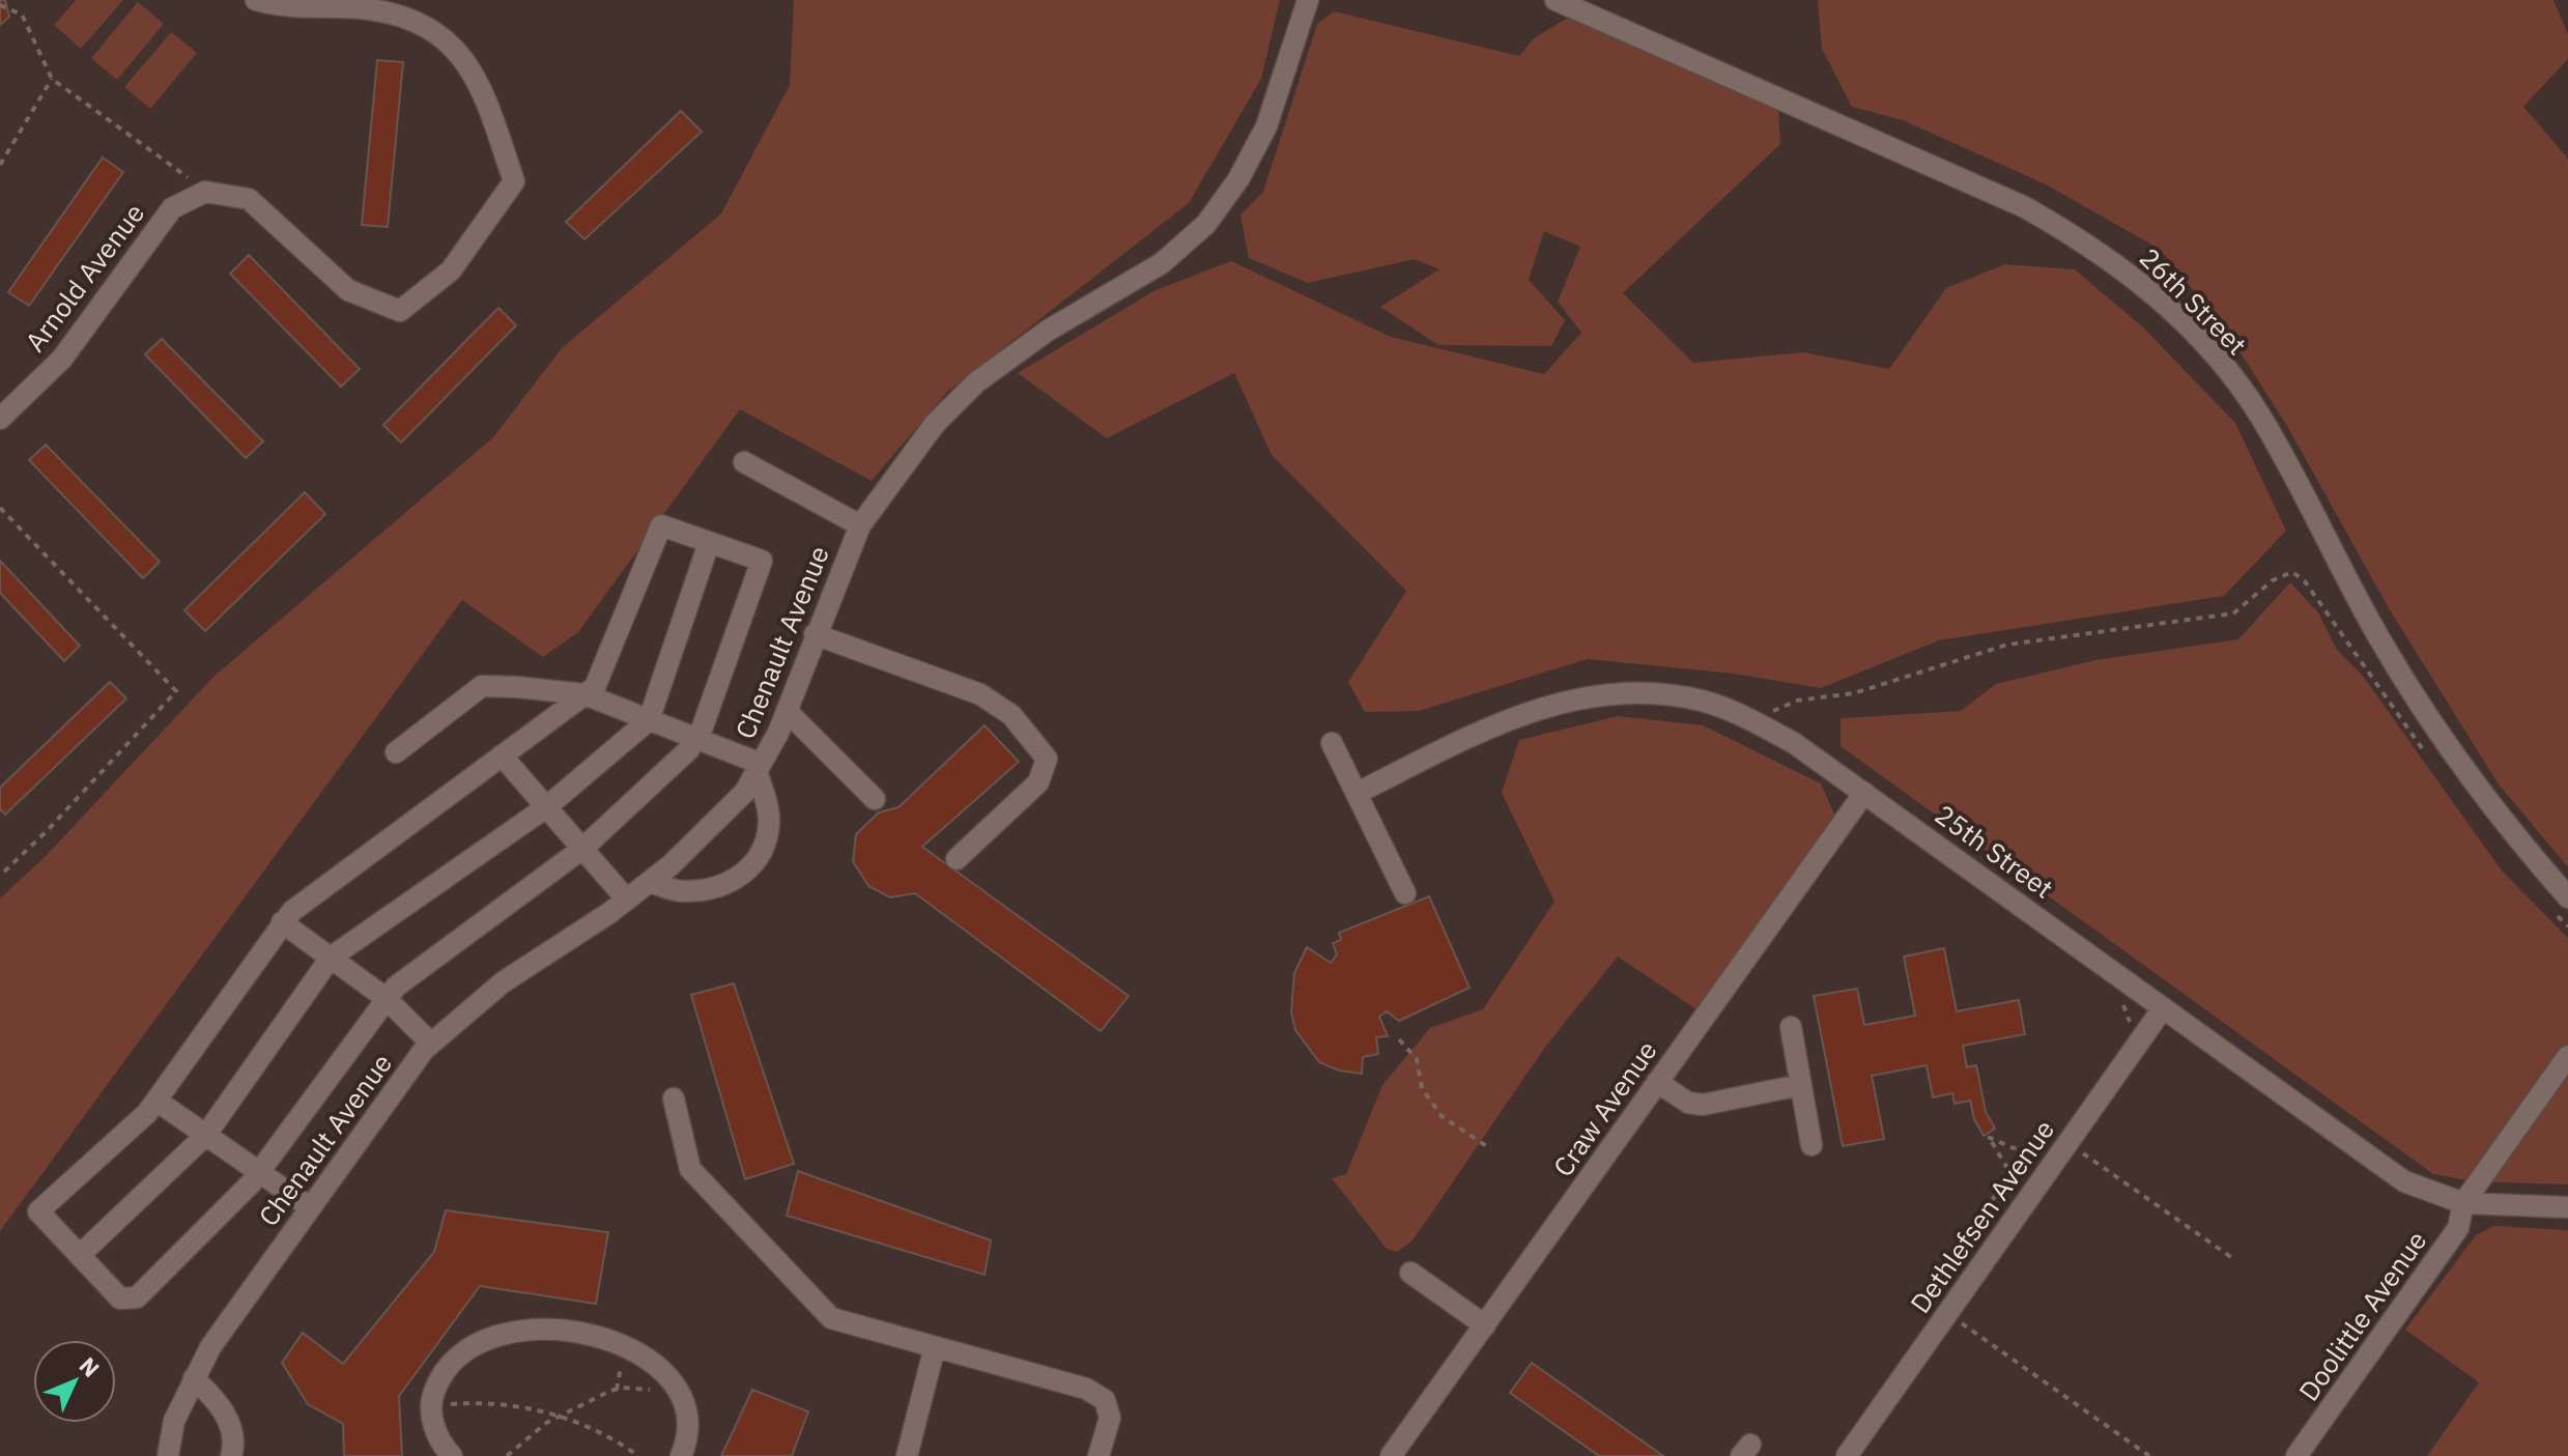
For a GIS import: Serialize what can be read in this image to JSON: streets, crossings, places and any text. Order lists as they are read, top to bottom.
{
  "streets": {
    "street": [
      "Arnold Avenue",
      "26th Street",
      "Chenault Avenue",
      "25th Street",
      "Craw Avenue",
      "Dethlefsen Avenue",
      "Doolittle Avenue"
    ]
  },
  "crossings": [
    ["25th Street", "Craw Avenue"],
    ["25th Street", "Dethlefsen Avenue"],
    ["25th Street", "Doolittle Avenue"]
  ],
  "north": "top right"
}
